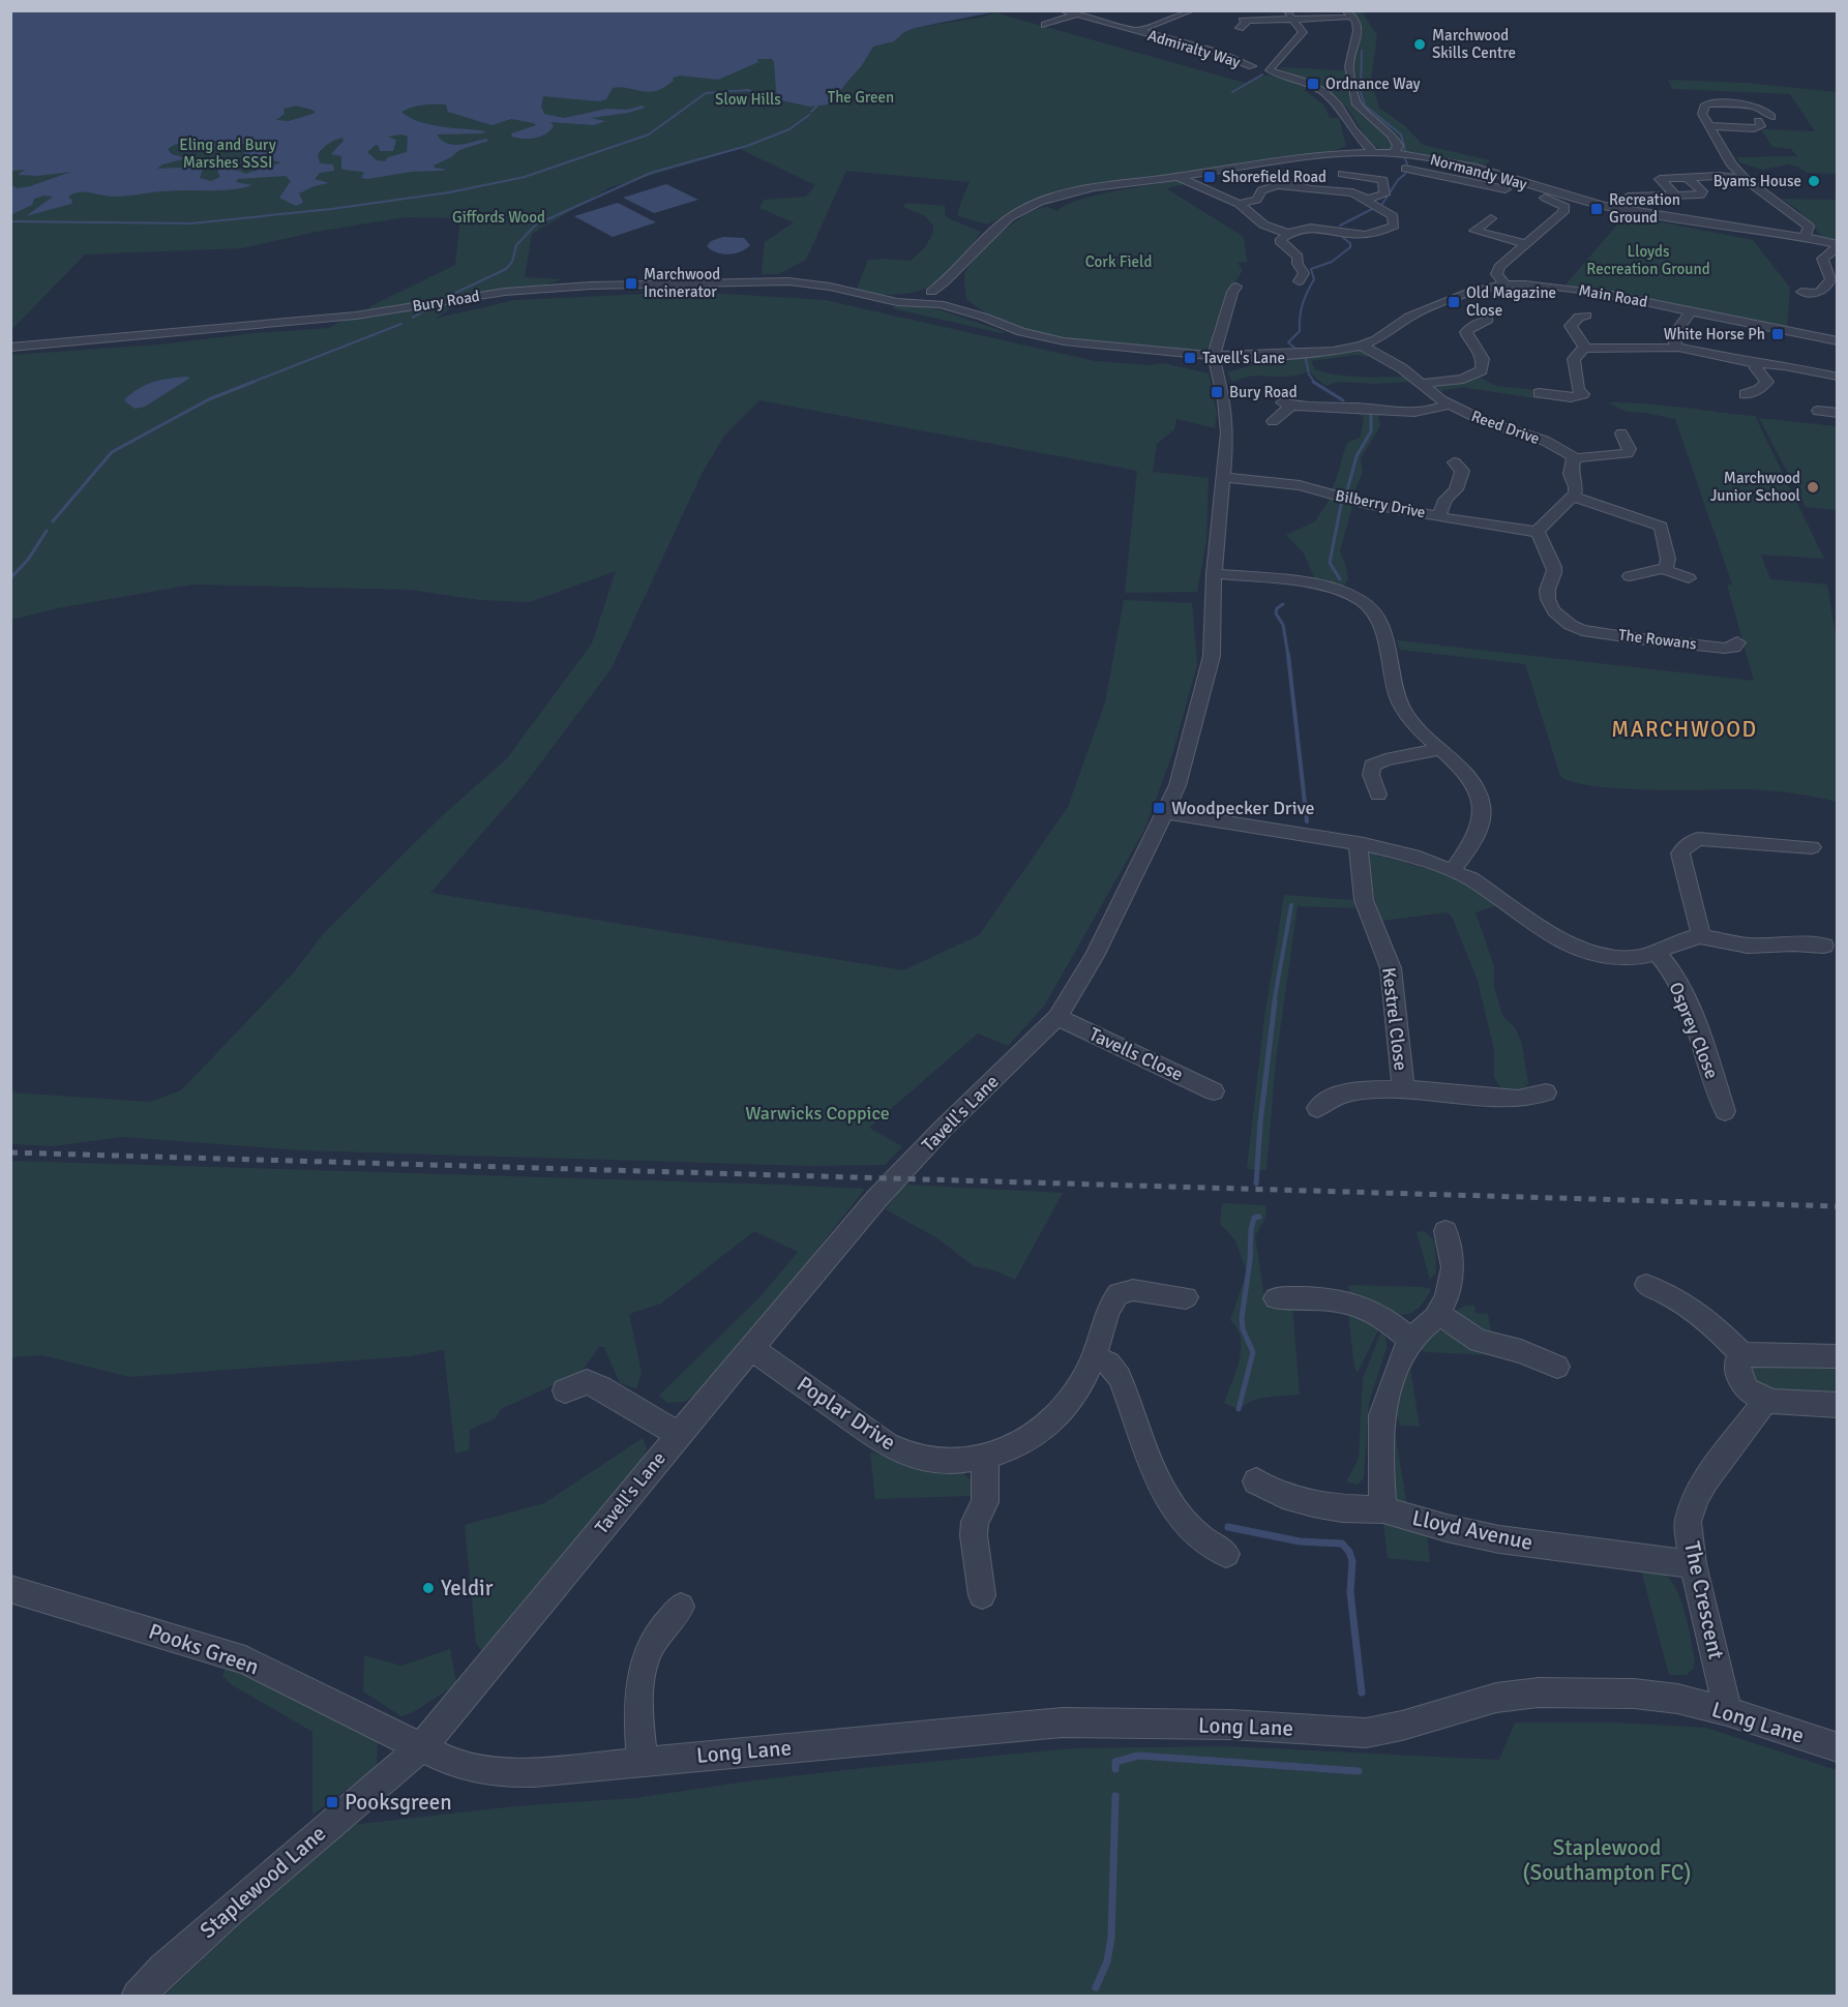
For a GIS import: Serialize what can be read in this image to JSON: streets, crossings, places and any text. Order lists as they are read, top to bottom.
{
  "streets": {
    "street": [
      "Admiralty Way",
      "Normandy Way",
      "Main Road",
      "Bury Road",
      "Reed Drive",
      "Bilberry Drive",
      "The Rowans",
      "Kestrel Close",
      "Osprey Close",
      "Tavells Close",
      "Tavell's Lane",
      "Poplar Drive",
      "Lloyd Avenue",
      "The Crescent",
      "Pooks Green",
      "Long Lane",
      "Staplewood Lane"
    ]
  },
  "crossings": [
    ["Admiralty Way", "Normandy Way"],
    ["Normandy Way", "Bury Road"],
    ["Main Road", "Bury Road"],
    ["Main Road", "Reed Drive"],
    ["Main Road", "Tavell's Lane"],
    ["Bilberry Drive", "The Rowans"],
    ["Bilberry Drive", "Tavell's Lane"],
    ["Tavells Close", "Tavell's Lane"],
    ["Tavell's Lane", "Poplar Drive"],
    ["Tavell's Lane", "Pooks Green"],
    ["Tavell's Lane", "Long Lane"],
    ["Tavell's Lane", "Staplewood Lane"],
    ["Lloyd Avenue", "The Crescent"],
    ["The Crescent", "Long Lane"],
    ["Pooks Green", "Long Lane"],
    ["Pooks Green", "Staplewood Lane"],
    ["Long Lane", "Staplewood Lane"]
  ],
  "districts": ["MARCHWOOD"],
  "parks": [
    "The Green",
    "Slow Hills",
    "Eling and Bury Marshes SSSI",
    "Giffords Wood",
    "Lloyds Recreation Ground",
    "Cork Field",
    "Warwicks Coppice",
    "Staplewood (Southampton FC)"
  ],
  "places": {
    "other": [
      "Marchwood Skills Centre",
      "Byams House",
      "Marchwood Junior School",
      "Yeldir"
    ],
    "transit": [
      "Ordnance Way",
      "Shorefield Road",
      "Recreation Ground",
      "Marchwood Incinerator",
      "Old Magazine Close",
      "White Horse Ph",
      "Tavell's Lane",
      "Bury Road",
      "Woodpecker Drive",
      "Pooksgreen"
    ]
  }
}
